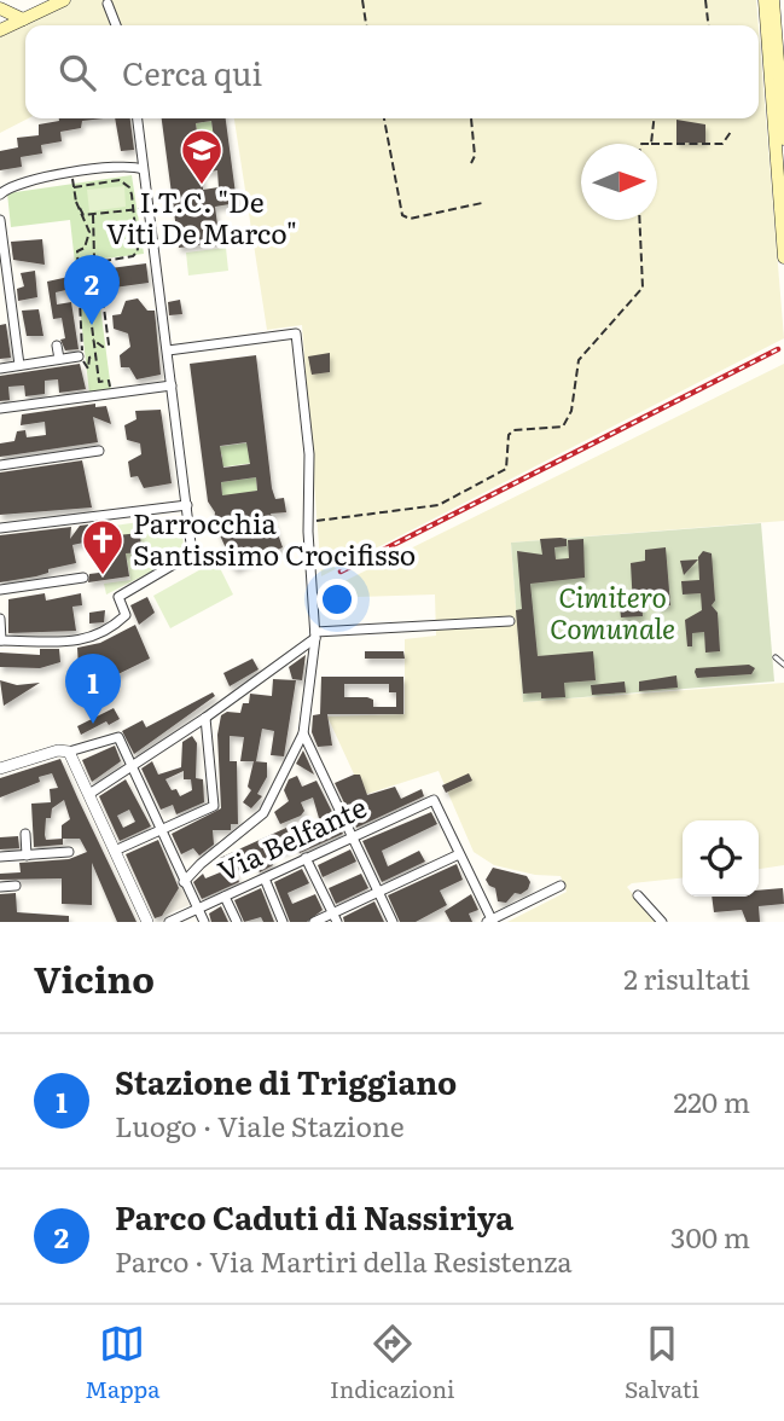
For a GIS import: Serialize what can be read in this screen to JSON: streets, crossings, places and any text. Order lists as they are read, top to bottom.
{
  "streets": {
    "street": ["Via Belfante"]
  },
  "parks": ["Cimitero Comunale"],
  "places": {
    "school or university": ["I.T.C. \"De Viti De Marco\""],
    "church": ["Parrocchia Santissimo Crocifisso"]
  },
  "north": "right",
  "page": {
    "search": "Cerca qui",
    "pins": ["2", "1"],
    "heading": ["Vicino", "2 risultati"],
    "list": [
      {
        "mark": "1",
        "name": "Stazione di Triggiano",
        "note": "Luogo · Viale Stazione",
        "value": "220 m"
      },
      {
        "mark": "2",
        "name": "Parco Caduti di Nassiriya",
        "note": "Parco · Via Martiri della Resistenza",
        "value": "300 m"
      }
    ],
    "nav": ["Mappa", "Indicazioni", "Salvati"]
  }
}
